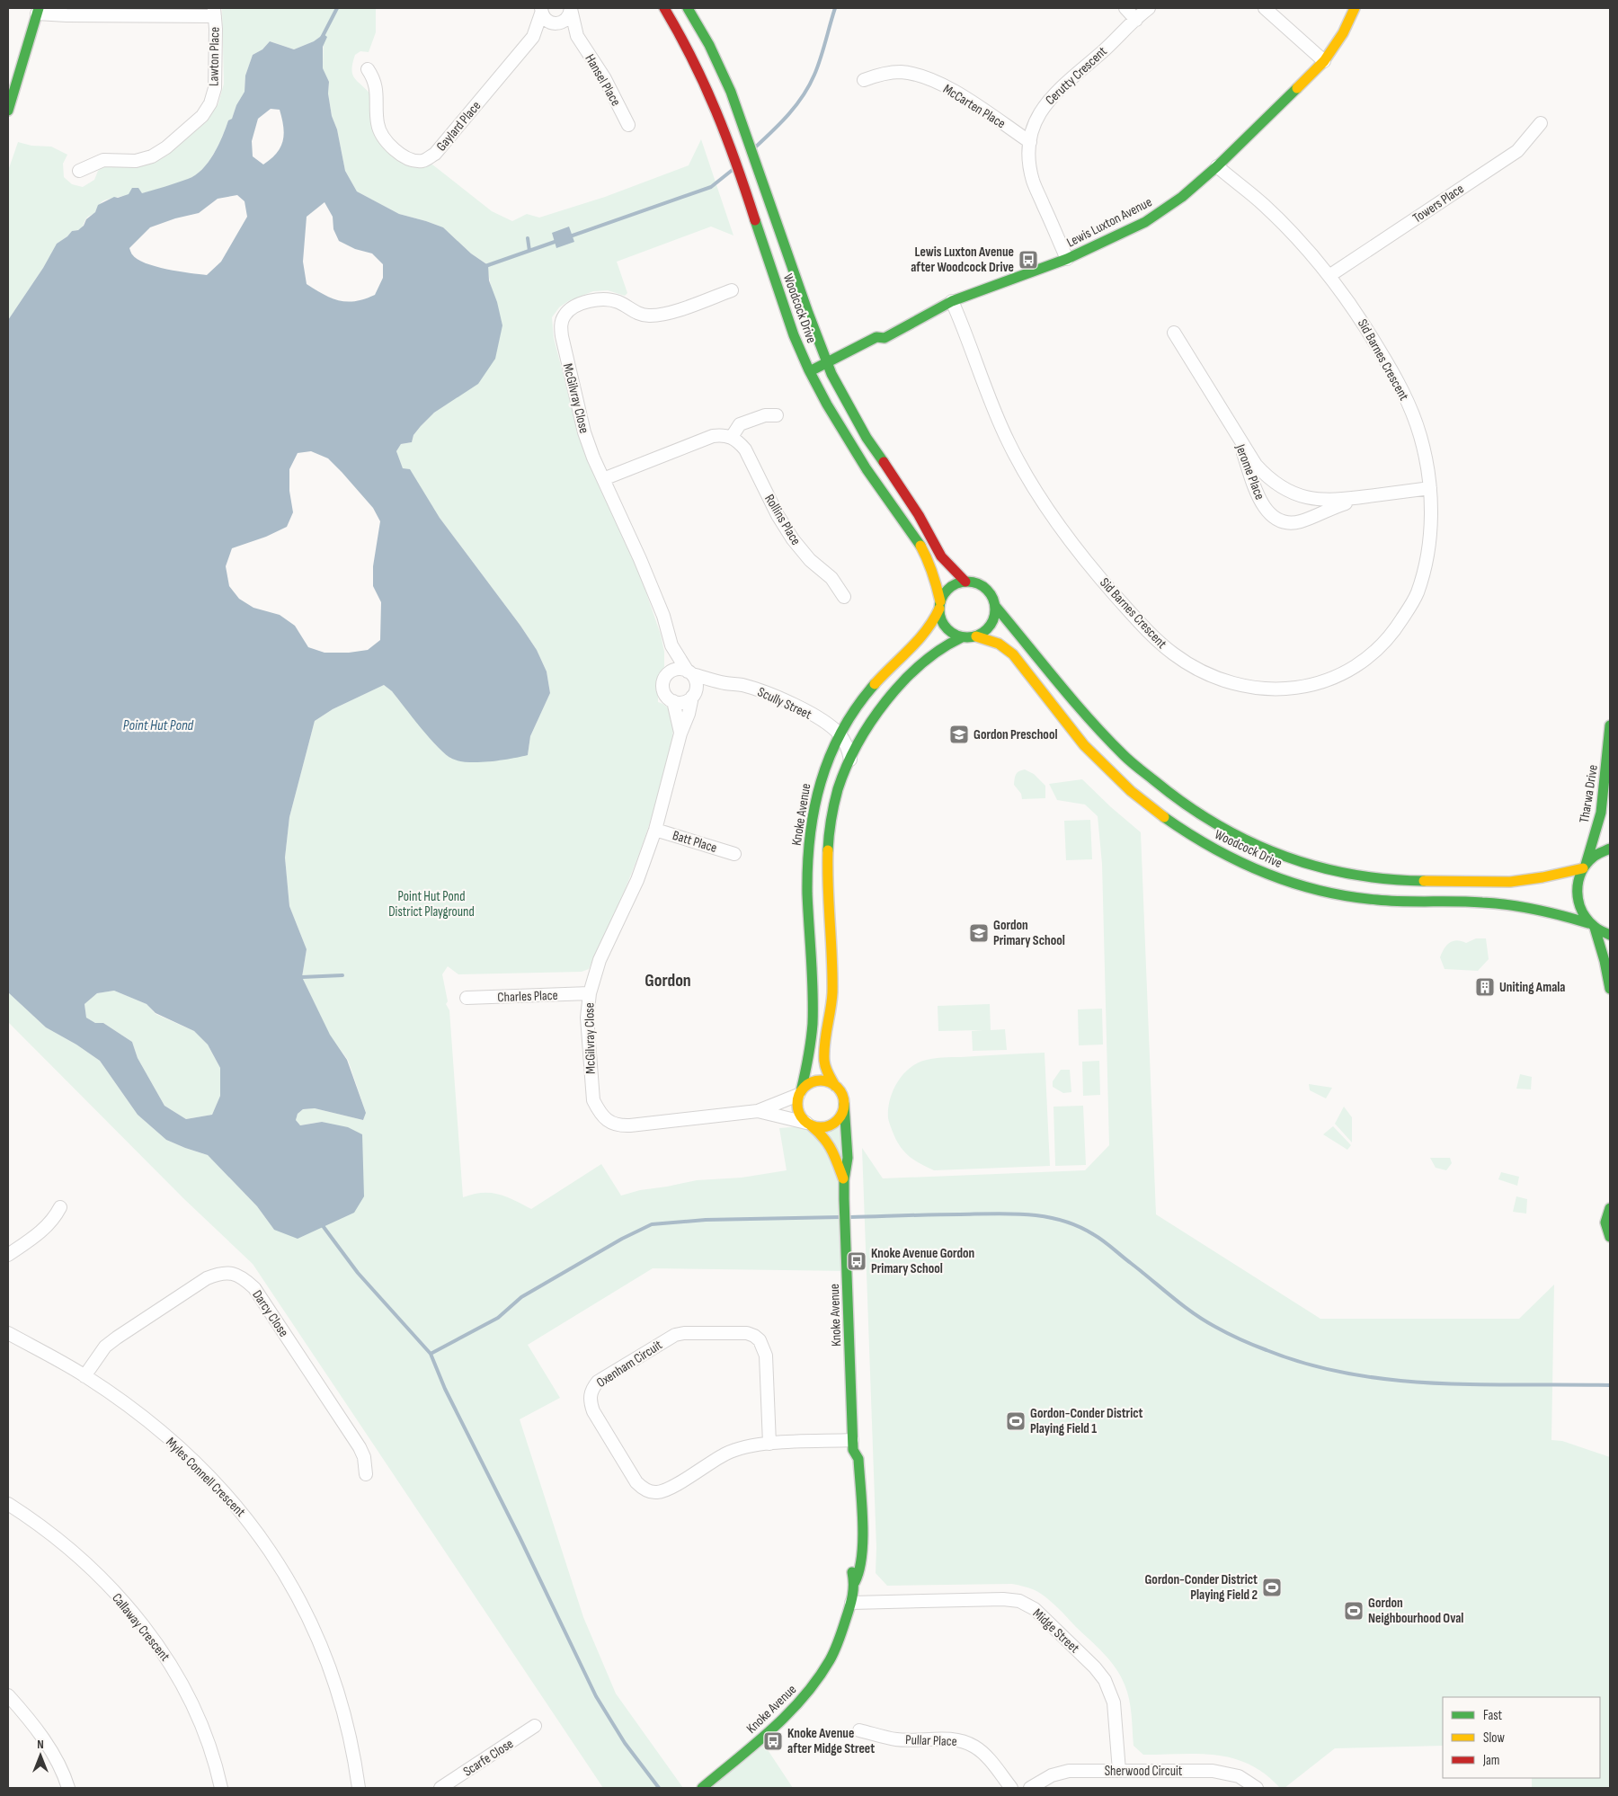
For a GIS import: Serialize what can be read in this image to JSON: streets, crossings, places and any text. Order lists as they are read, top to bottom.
{
  "streets": {
    "main road": [
      "Lewis Luxton Avenue",
      "Woodcock Drive",
      "Tharwa Drive",
      "Knoke Avenue"
    ],
    "street": [
      "Lawton Place",
      "Cerutty Crescent",
      "Hansel Place",
      "McCarten Place",
      "Gaylard Place",
      "Towers Place",
      "Sid Barnes Crescent",
      "McGilvray Close",
      "Jerome Place",
      "Rollins Place",
      "Scully Street",
      "Batt Place",
      "Charles Place",
      "Darcy Close",
      "Oxenham Circuit",
      "Myles Connell Crescent",
      "Callaway Crescent",
      "Midge Street",
      "Pullar Place",
      "Scarfe Close",
      "Sherwood Circuit"
    ]
  },
  "crossings": [
    ["Cerutty Crescent", "McCarten Place"],
    ["Cerutty Crescent", "Lewis Luxton Avenue"],
    ["Hansel Place", "Gaylard Place"],
    ["Towers Place", "Sid Barnes Crescent"],
    ["Lewis Luxton Avenue", "Woodcock Drive"],
    ["Lewis Luxton Avenue", "Sid Barnes Crescent"],
    ["Woodcock Drive", "Tharwa Drive"],
    ["Woodcock Drive", "Knoke Avenue"],
    ["Sid Barnes Crescent", "Jerome Place"],
    ["McGilvray Close", "Scully Street"],
    ["McGilvray Close", "Knoke Avenue"],
    ["McGilvray Close", "Batt Place"],
    ["McGilvray Close", "Charles Place"],
    ["Scully Street", "Knoke Avenue"],
    ["Knoke Avenue", "Oxenham Circuit"],
    ["Knoke Avenue", "Midge Street"],
    ["Darcy Close", "Myles Connell Crescent"],
    ["Midge Street", "Sherwood Circuit"]
  ],
  "districts": ["Gordon"],
  "water": ["Point Hut Pond"],
  "parks": ["Point Hut Pond District Playground"],
  "places": {
    "bus stop": ["Lewis Luxton Avenue after Woodcock Drive", "Knoke Avenue Gordon Primary School", "Knoke Avenue after Midge Street"],
    "school or university": ["Gordon Preschool", "Gordon Primary School"],
    "building": ["Uniting Amala"],
    "sports": ["Gordon-Conder District Playing Field 1", "Gordon-Conder District Playing Field 2", "Gordon Neighbourhood Oval"]
  },
  "legend": ["Fast", "Slow", "Jam"],
  "north": "top"
}
